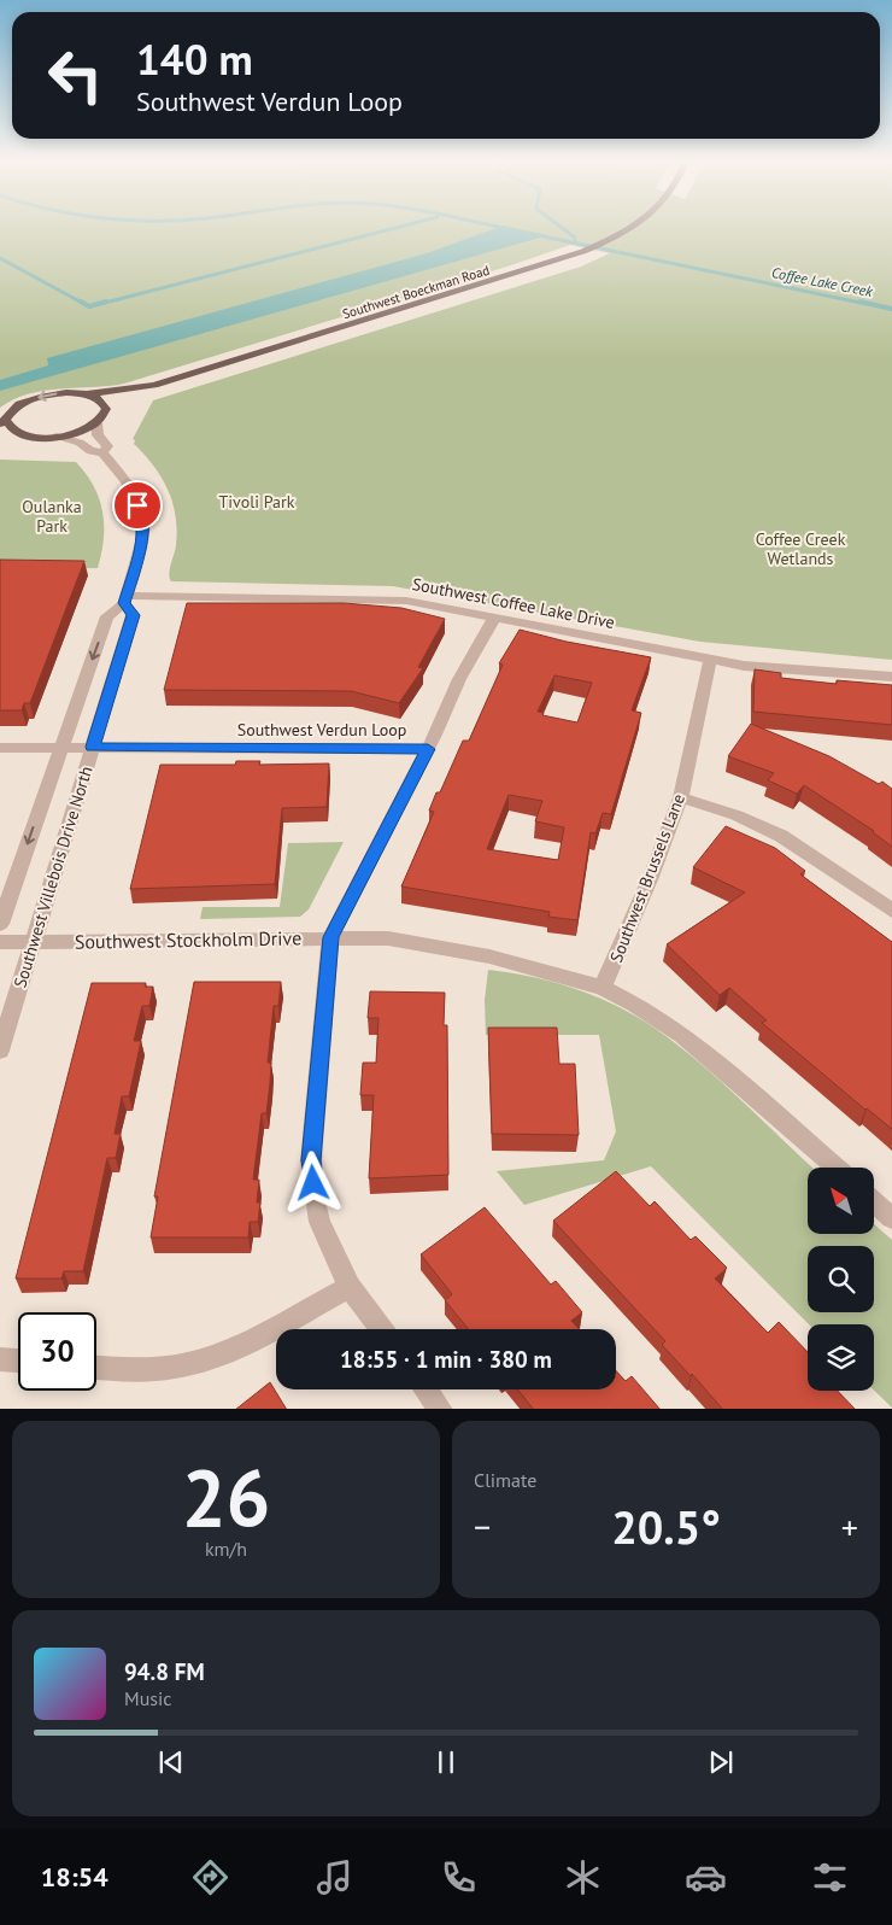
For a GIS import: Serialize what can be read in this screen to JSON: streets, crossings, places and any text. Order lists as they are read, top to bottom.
{
  "streets": {
    "main road": ["Southwest Boeckman Road"],
    "street": [
      "Southwest Coffee Lake Drive",
      "Southwest Verdun Loop",
      "Southwest Villebois Drive North",
      "Southwest Brussels Lane",
      "Southwest Stockholm Drive"
    ]
  },
  "crossings": [
    ["Southwest Boeckman Road", "Southwest Villebois Drive North"],
    ["Southwest Coffee Lake Drive", "Southwest Villebois Drive North"],
    ["Southwest Coffee Lake Drive", "Southwest Brussels Lane"],
    ["Southwest Verdun Loop", "Southwest Villebois Drive North"],
    ["Southwest Villebois Drive North", "Southwest Stockholm Drive"],
    ["Southwest Brussels Lane", "Southwest Stockholm Drive"]
  ],
  "water": ["Coffee Lake Creek"],
  "parks": ["Tivoli Park", "Oulanka Park", "Coffee Creek Wetlands"],
  "north": "top left",
  "page": {
    "turn": ["140 m", "Southwest Verdun Loop"],
    "limit": "30",
    "trip": "18:55 · 1 min · 380 m",
    "tile": [
      ["26", "km/h"],
      "Climate"
    ],
    "heat": ["−", "20.5°", "+"],
    "song": ["94.8 FM", "Music"],
    "tabs": "18:54"
  }
}
